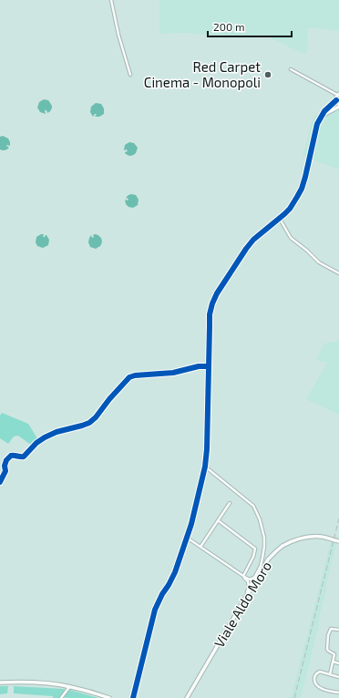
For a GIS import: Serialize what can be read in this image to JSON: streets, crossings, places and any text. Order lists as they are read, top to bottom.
{
  "streets": {
    "street": ["Viale Aldo Moro"]
  },
  "places": ["Red Carpet Cinema - Monopoli"],
  "scale_bar": "200 m"
}
